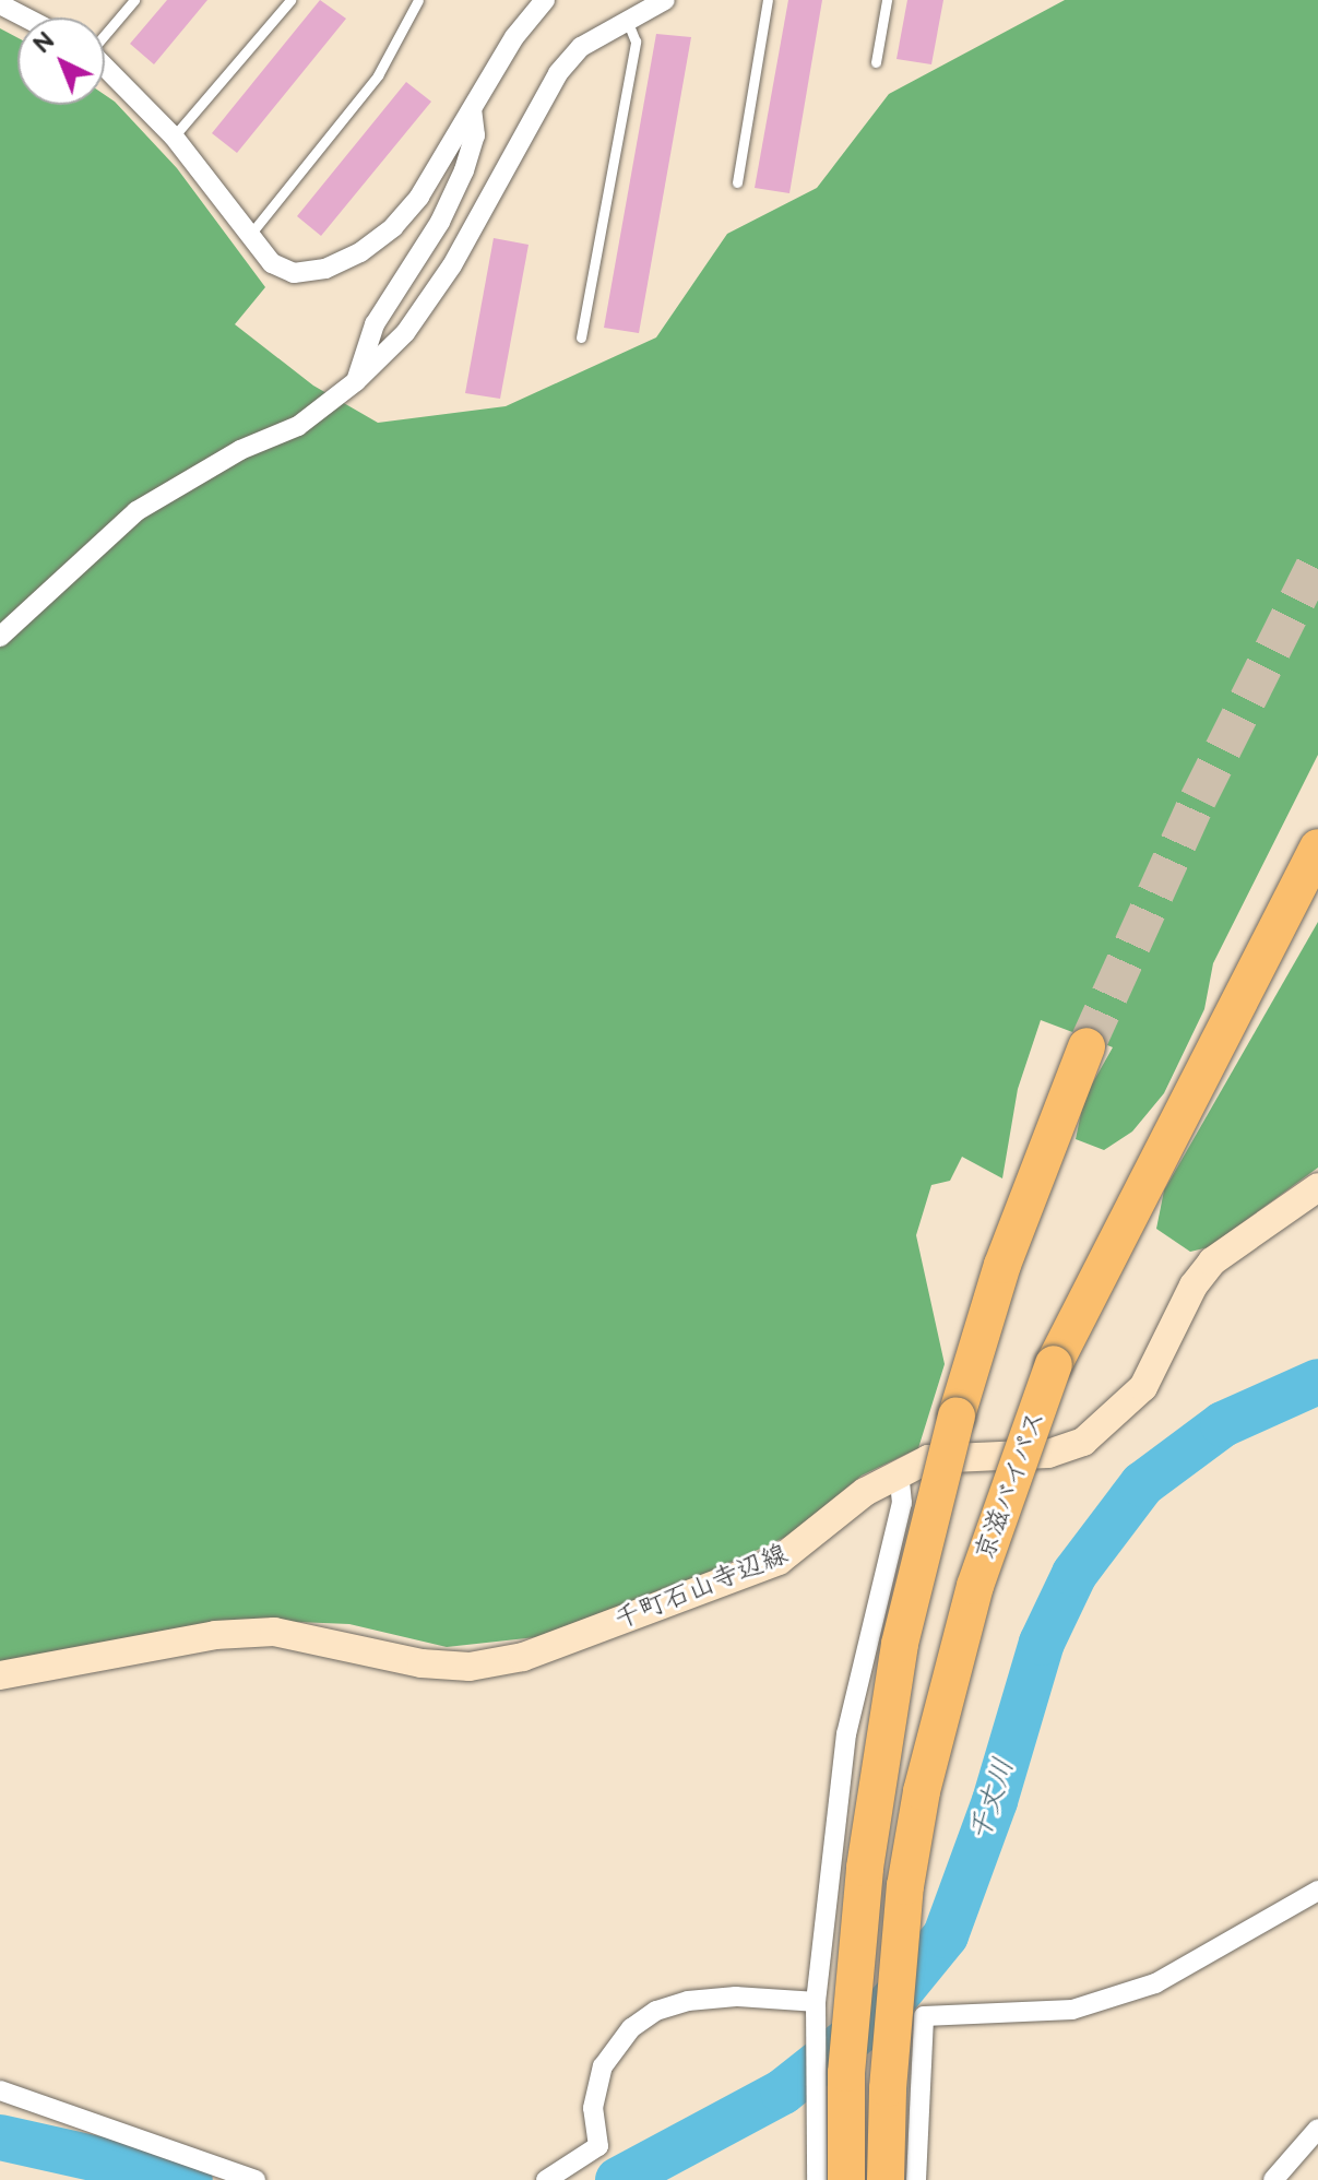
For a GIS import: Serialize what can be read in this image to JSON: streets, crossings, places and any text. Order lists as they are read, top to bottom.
{
  "streets": {
    "highway": ["京滋バイパス"],
    "main road": ["千町石山寺辺線"]
  },
  "water": ["千丈川"],
  "north": "top left"
}
